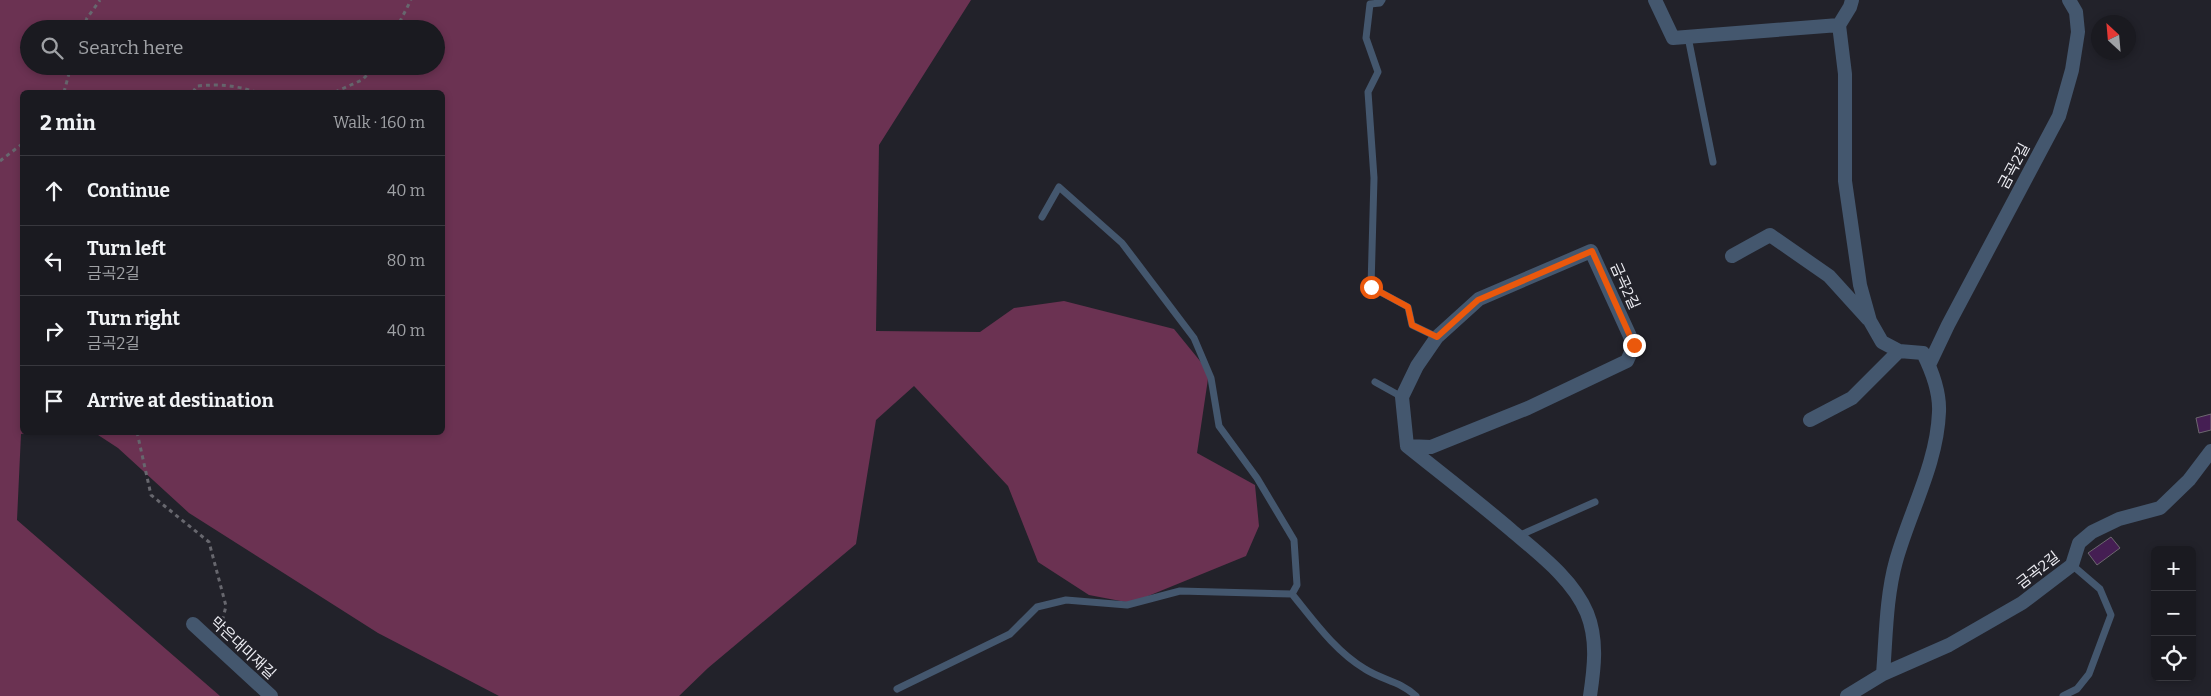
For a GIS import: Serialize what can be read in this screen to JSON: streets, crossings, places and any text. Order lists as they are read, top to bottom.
{
  "streets": {
    "street": ["금곡2길", "막은대미재길"]
  },
  "north": "top left",
  "page": {
    "search": "Search here",
    "heading": ["2 min", "Walk · 160 m"],
    "list": [
      ["Continue", "40 m"],
      ["Turn left", "금곡2길", "80 m"],
      ["Turn right", "금곡2길", "40 m"],
      "Arrive at destination"
    ],
    "map_buttons": ["+", "−"]
  }
}
